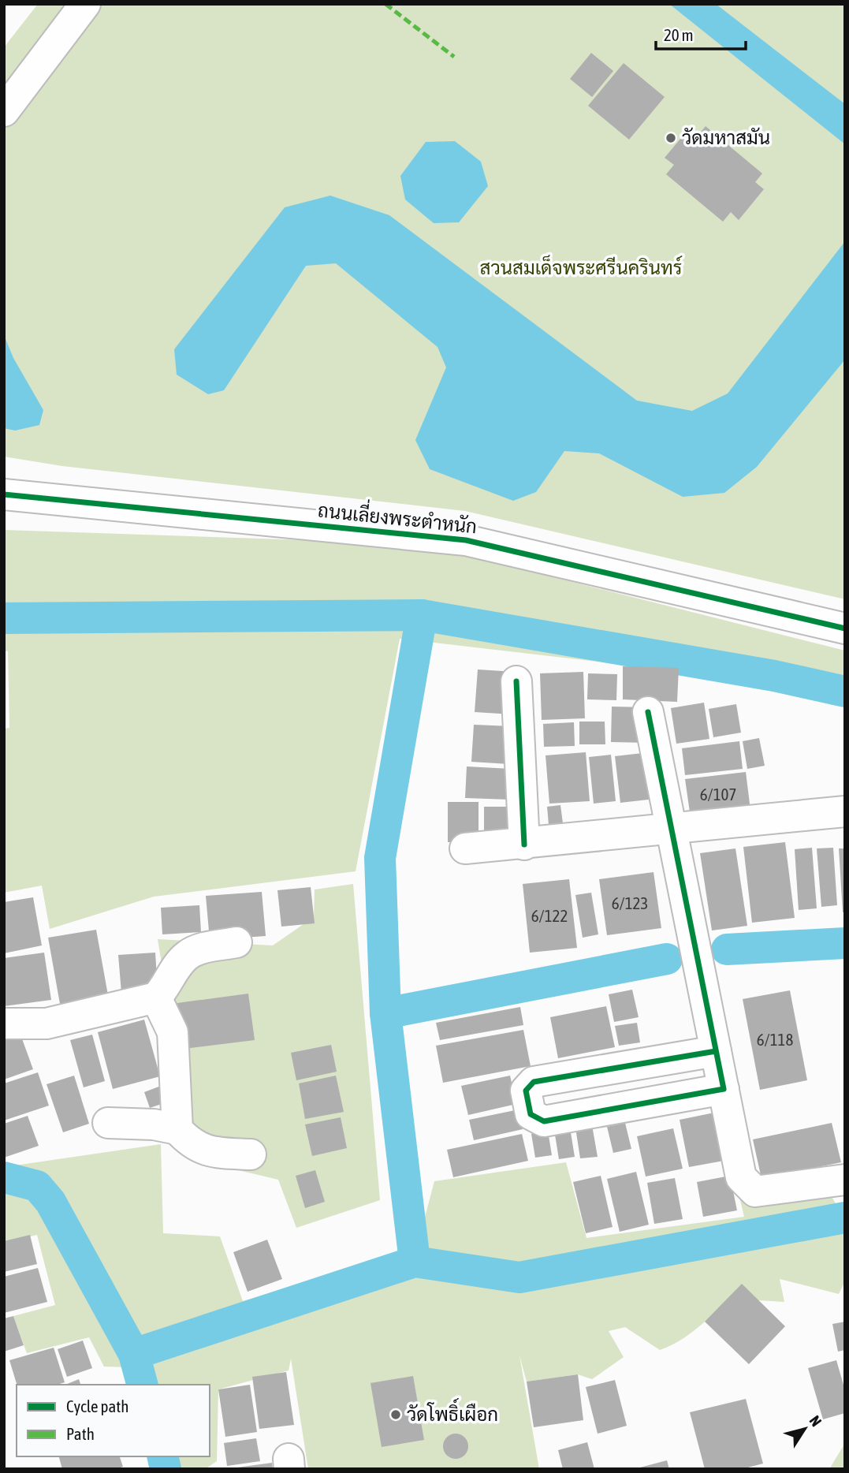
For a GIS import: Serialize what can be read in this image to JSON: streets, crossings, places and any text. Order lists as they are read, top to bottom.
{
  "streets": {
    "street": ["ถนนเลี่ยงพระตำหนัก"]
  },
  "parks": ["สวนสมเด็จพระศรีนครินทร์"],
  "places": ["วัดมหาสมัน", "วัดโพธิ์เผือก"],
  "house_numbers": [
    "6/107",
    "6/123",
    "6/122",
    "6/118"
  ],
  "legend": ["Cycle path", "Path"],
  "scale_bar": "20 m",
  "north": "top right"
}
